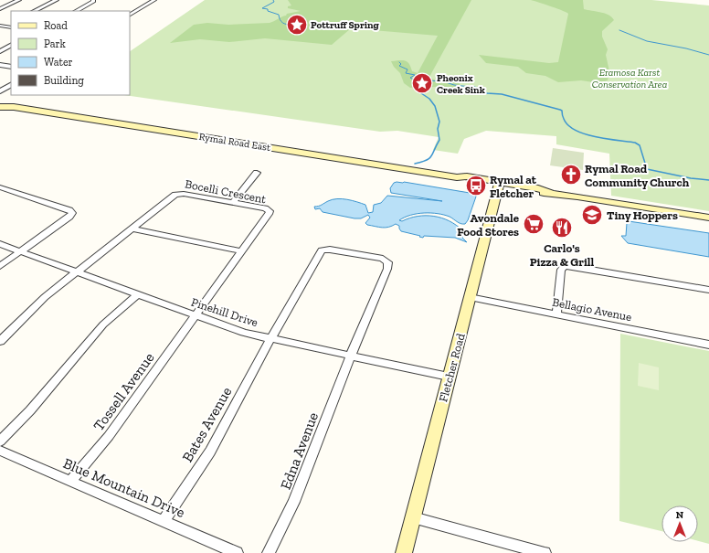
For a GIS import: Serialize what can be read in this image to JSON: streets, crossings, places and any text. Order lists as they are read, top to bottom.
{
  "streets": {
    "main road": ["Rymal Road East", "Fletcher Road"],
    "street": [
      "Bocelli Crescent",
      "Bellagio Avenue",
      "Pinehill Drive",
      "Tossell Avenue",
      "Bates Avenue",
      "Edna Avenue",
      "Blue Mountain Drive"
    ]
  },
  "crossings": [
    ["Rymal Road East", "Fletcher Road"],
    ["Bocelli Crescent", "Pinehill Drive"],
    ["Bocelli Crescent", "Tossell Avenue"],
    ["Bellagio Avenue", "Fletcher Road"],
    ["Pinehill Drive", "Fletcher Road"],
    ["Pinehill Drive", "Tossell Avenue"],
    ["Pinehill Drive", "Bates Avenue"],
    ["Pinehill Drive", "Edna Avenue"],
    ["Tossell Avenue", "Blue Mountain Drive"],
    ["Bates Avenue", "Edna Avenue"],
    ["Bates Avenue", "Blue Mountain Drive"]
  ],
  "parks": ["Eramosa Karst Conservation Area"],
  "places": {
    "place": ["Pottruff Spring", "Pheonix Creek Sink"],
    "church": ["Rymal Road Community Church"],
    "bus stop": ["Rymal at Fletcher"],
    "school or university": ["Tiny Hoppers"],
    "supermarket": ["Avondale Food Stores"],
    "restaurant": ["Carlo's Pizza & Grill"]
  },
  "legend": [
    "Road",
    "Park",
    "Water",
    "Building"
  ],
  "north": "top"
}
